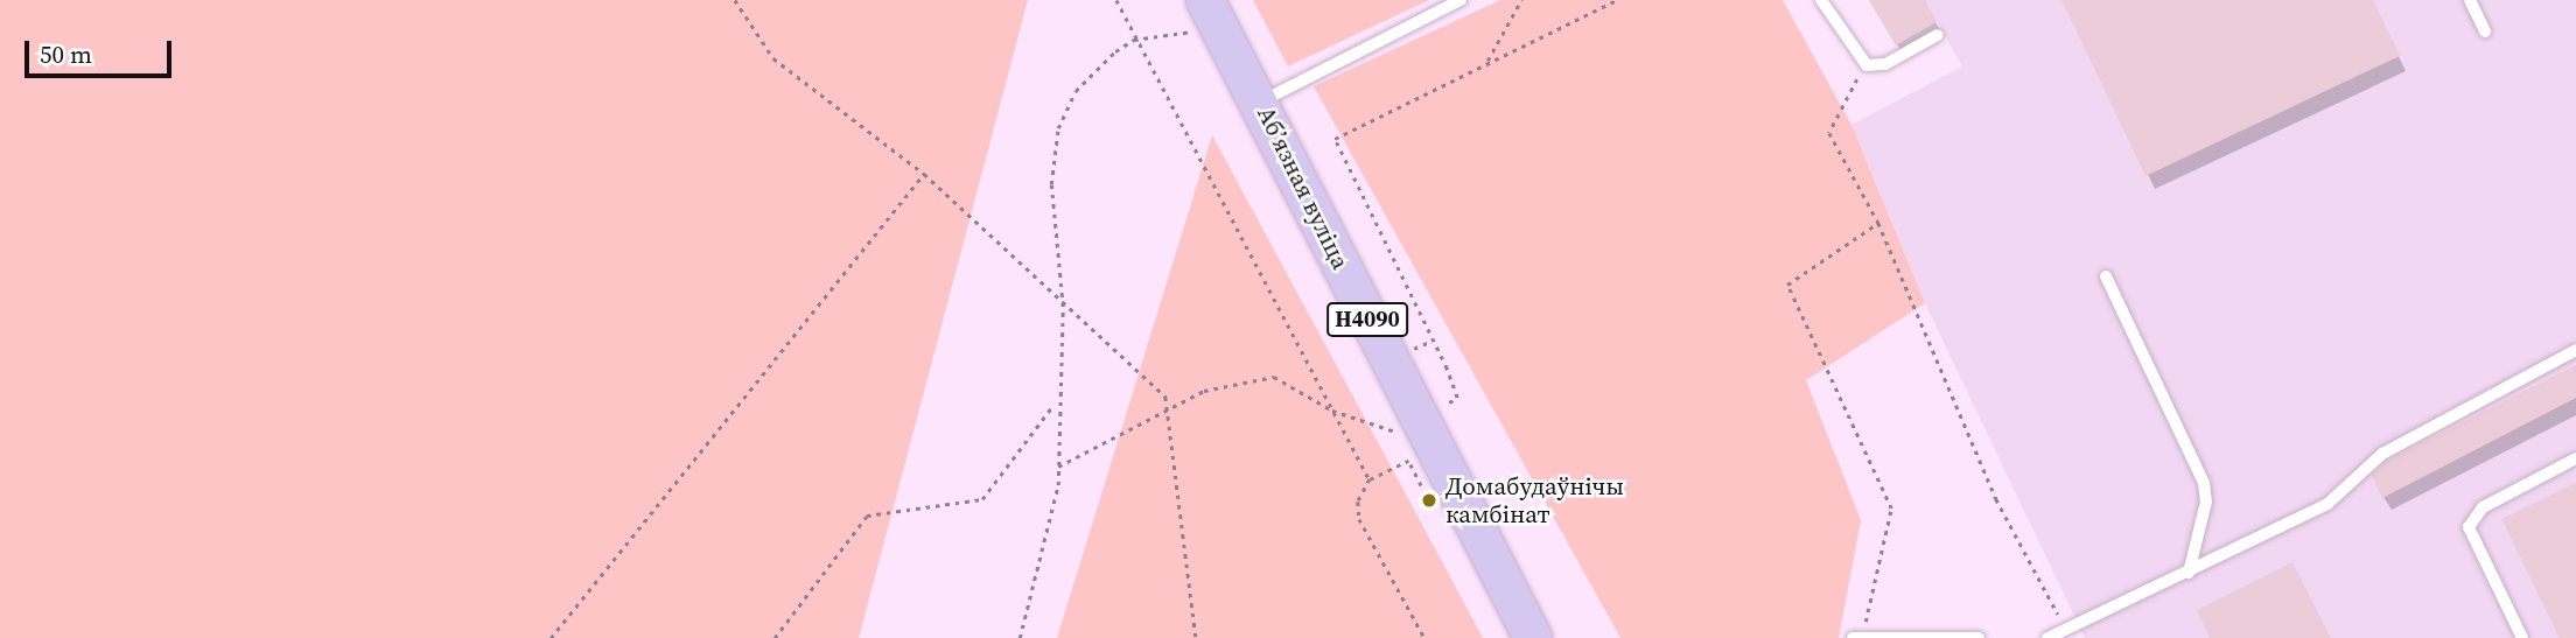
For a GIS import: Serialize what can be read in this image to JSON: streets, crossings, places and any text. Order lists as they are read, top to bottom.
{
  "streets": {
    "main road": ["Абʼязная вуліца", "Н4090"]
  },
  "places": ["Домабудаўнічы камбінат"],
  "scale_bar": "50 m"
}
